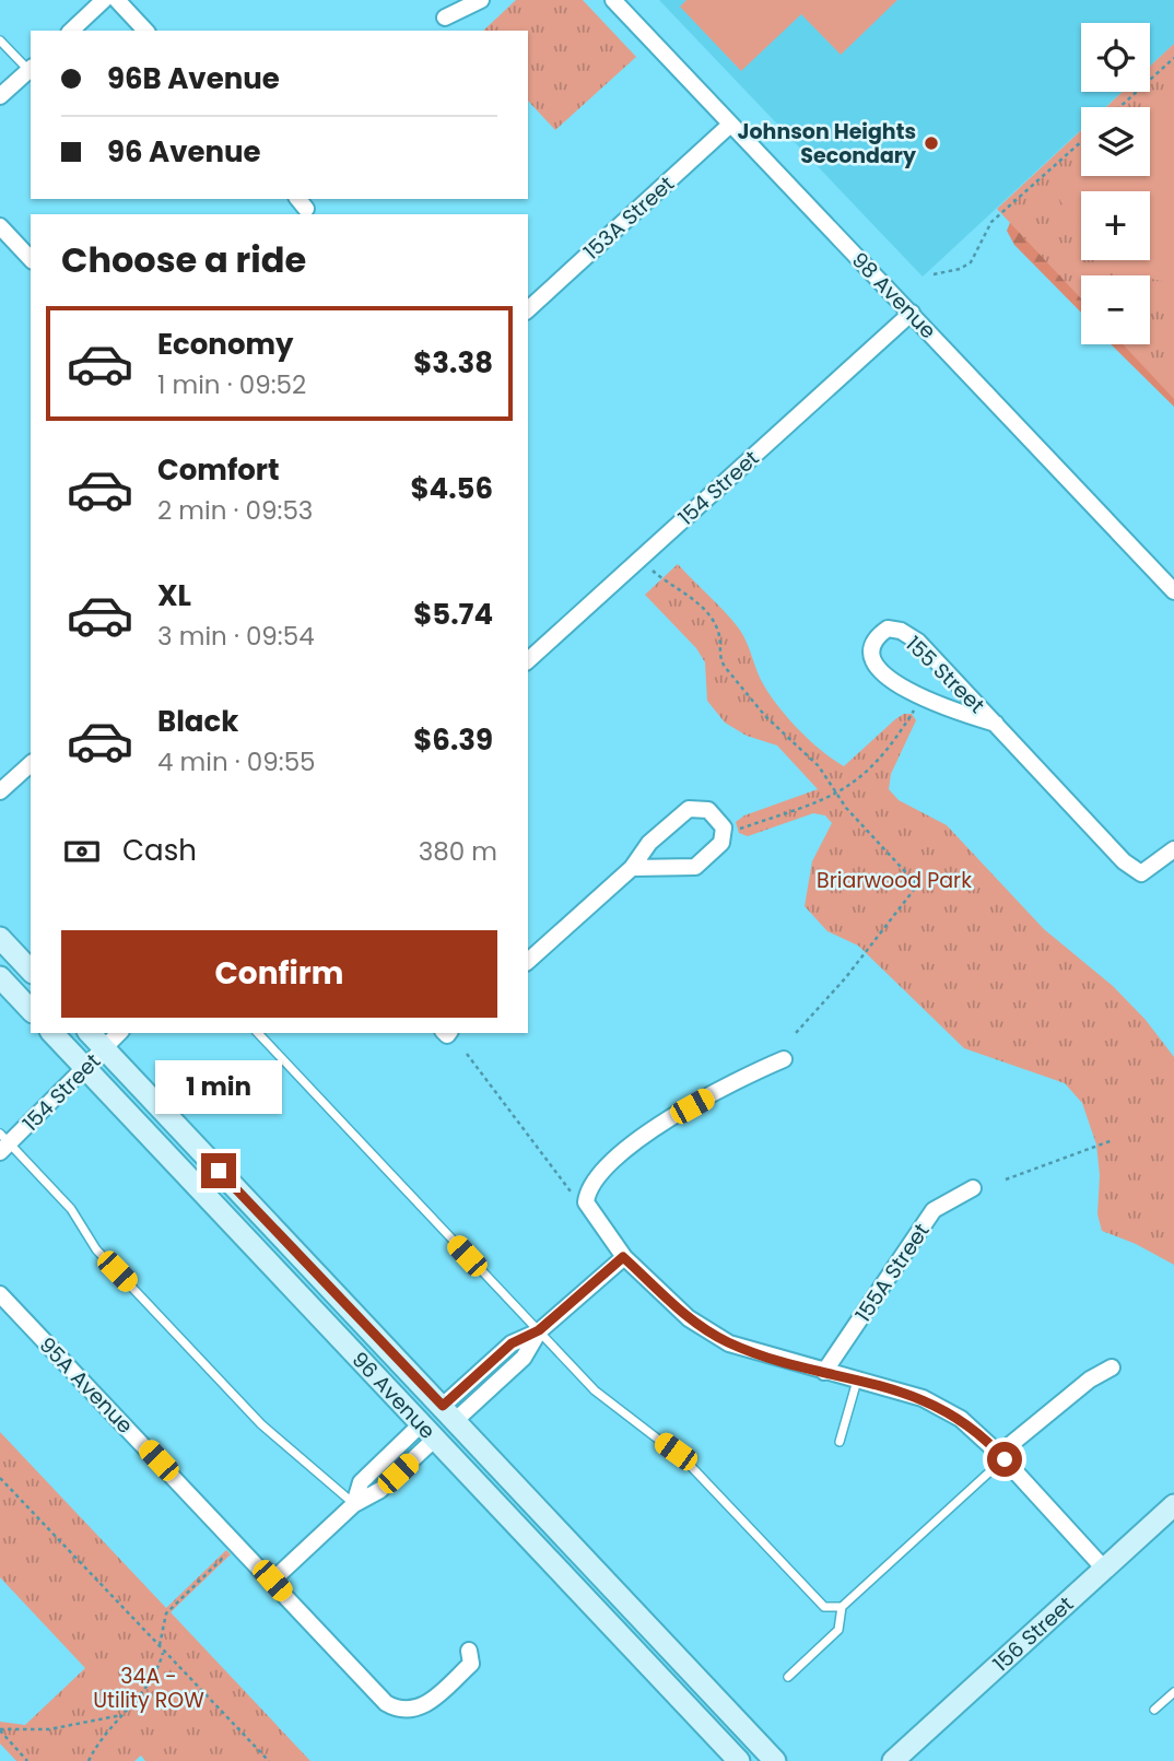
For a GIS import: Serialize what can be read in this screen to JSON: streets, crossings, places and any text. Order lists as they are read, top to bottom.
{
  "streets": {
    "main road": ["96 Avenue", "156 Street"],
    "street": [
      "153A Street",
      "98 Avenue",
      "154 Street",
      "155 Street",
      "155A Street",
      "95A Avenue"
    ]
  },
  "crossings": [
    ["153A Street", "98 Avenue"],
    ["98 Avenue", "154 Street"],
    ["154 Street", "96 Avenue"]
  ],
  "parks": ["Briarwood Park", "34A - Utility ROW"],
  "places": ["Johnson Heights Secondary"],
  "page": {
    "map_buttons": ["+", "−"],
    "banner": ["96B Avenue", "96 Avenue"],
    "heading": "Choose a ride",
    "list": [
      {
        "name": "Economy",
        "note": "1 min · 09:52",
        "value": "$3.38"
      },
      {
        "name": "Comfort",
        "note": "2 min · 09:53",
        "value": "$4.56"
      },
      {
        "name": "XL",
        "note": "3 min · 09:54",
        "value": "$5.74"
      },
      {
        "name": "Black",
        "note": "4 min · 09:55",
        "value": "$6.39"
      }
    ],
    "pay": ["Cash", "380 m"],
    "buttons": "Confirm",
    "bubble": "1 min"
  }
}
